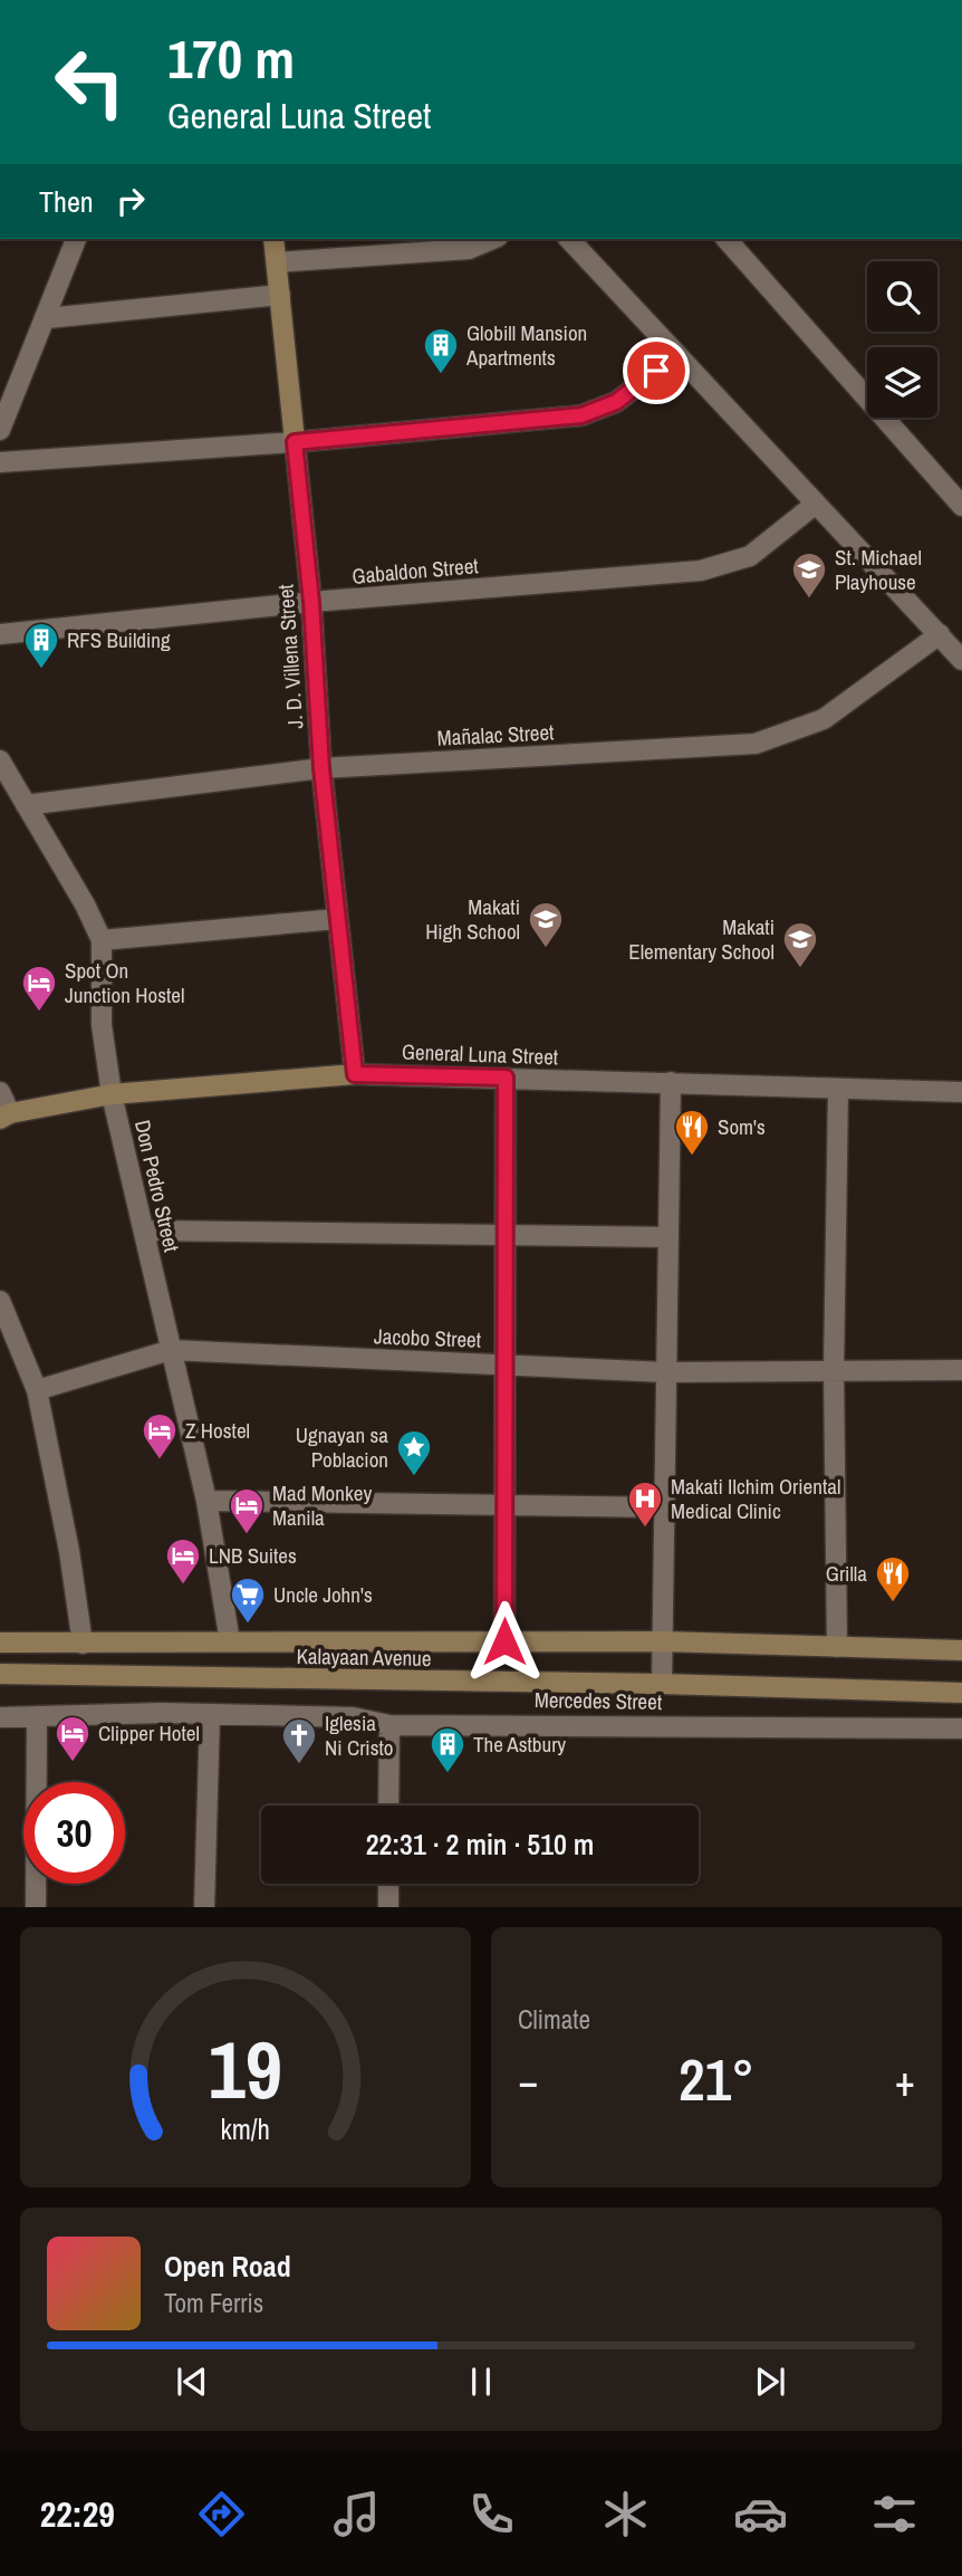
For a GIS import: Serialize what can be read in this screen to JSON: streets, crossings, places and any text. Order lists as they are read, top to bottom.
{
  "streets": {
    "main road": ["J. D. Villena Street", "General Luna Street", "Kalayaan Avenue"],
    "street": [
      "Gabaldon Street",
      "Mañalac Street",
      "Don Pedro Street",
      "Jacobo Street",
      "Mercedes Street"
    ]
  },
  "crossings": [
    ["Gabaldon Street", "J. D. Villena Street"],
    ["J. D. Villena Street", "Mañalac Street"],
    ["J. D. Villena Street", "General Luna Street"],
    ["Mañalac Street", "Don Pedro Street"],
    ["General Luna Street", "Don Pedro Street"],
    ["Don Pedro Street", "Jacobo Street"],
    ["Don Pedro Street", "Kalayaan Avenue"]
  ],
  "places": {
    "building": ["Globill Mansion Apartments", "RFS Building", "The Astbury"],
    "school or university": ["St. Michael Playhouse", "Makati High School", "Makati Elementary School"],
    "hotel": [
      "Spot On Junction Hostel",
      "Z Hostel",
      "Mad Monkey Manila",
      "LNB Suites",
      "Clipper Hotel"
    ],
    "restaurant": ["Som's", "Grilla"],
    "place": ["Ugnayan sa Poblacion"],
    "hospital": ["Makati Ilchim Oriental Medical Clinic"],
    "supermarket": ["Uncle John's"],
    "church": ["Iglesia Ni Cristo"]
  },
  "page": {
    "turn": ["170 m", "General Luna Street"],
    "then": "Then",
    "limit": "30",
    "trip": "22:31 · 2 min · 510 m",
    "tile": "Climate",
    "heat": ["−", "21°", "+"],
    "song": ["Open Road", "Tom Ferris"],
    "tabs": "22:29",
    "gauge": ["19", "km/h"]
  }
}
